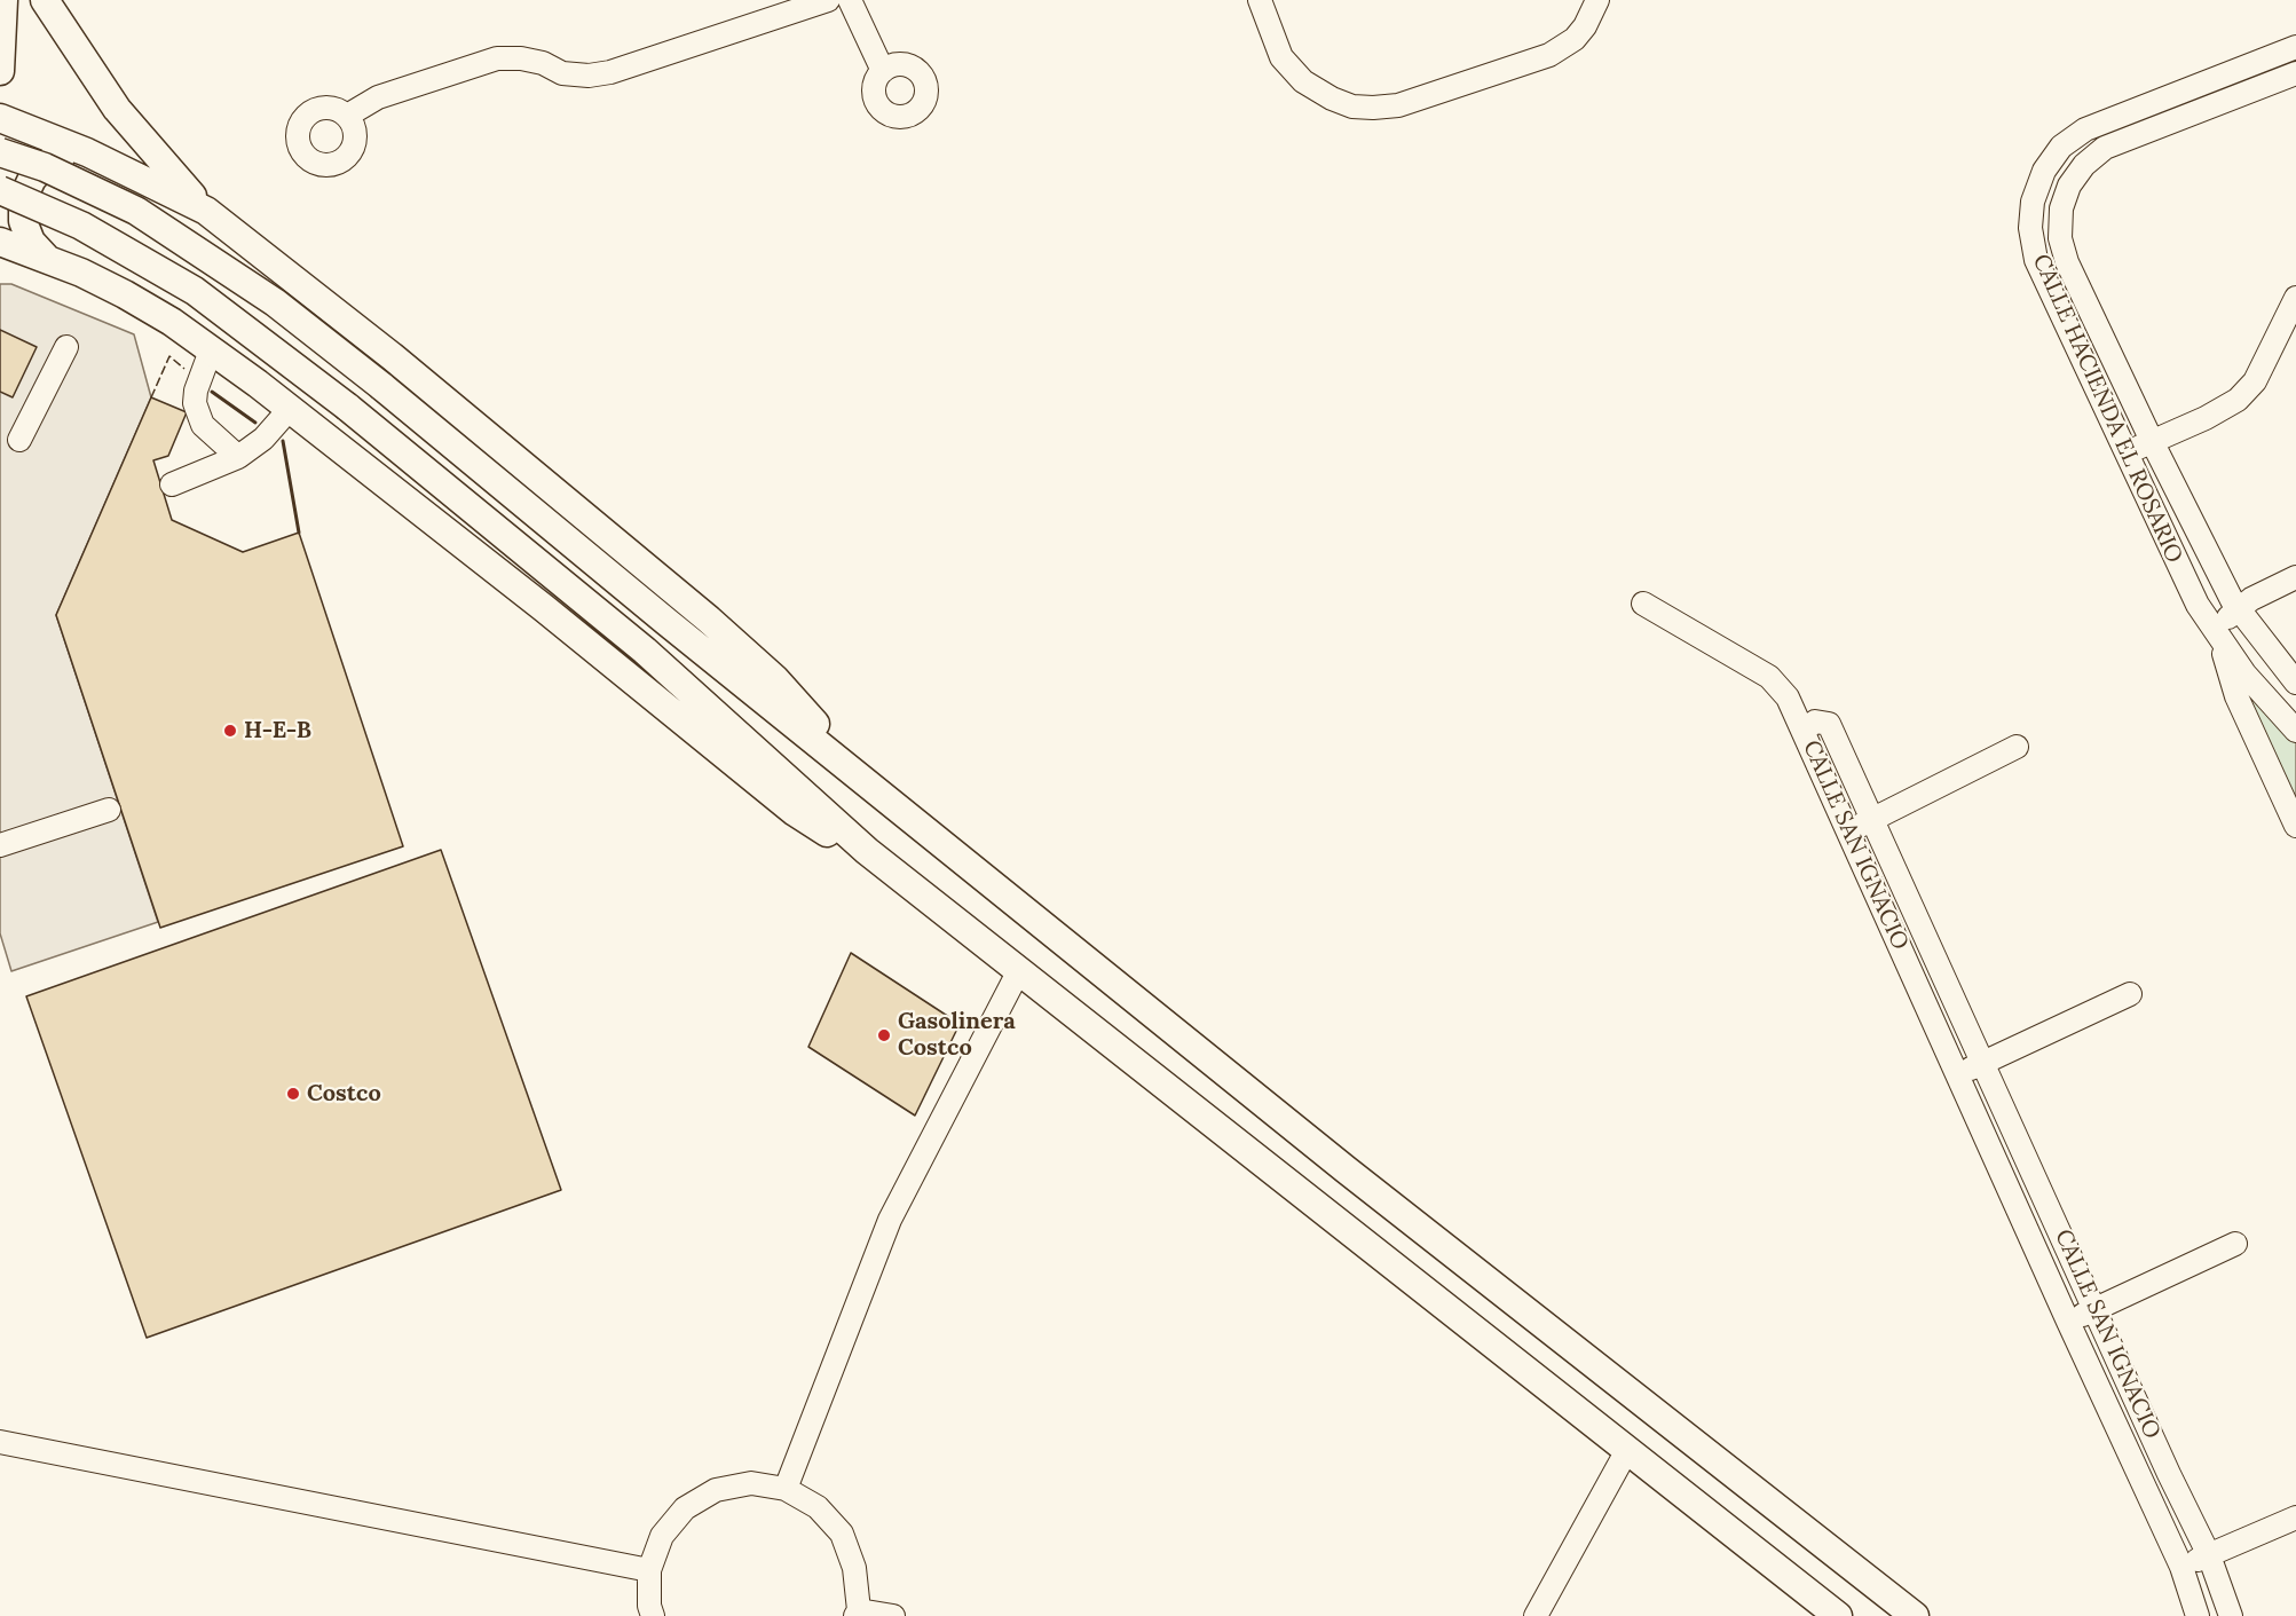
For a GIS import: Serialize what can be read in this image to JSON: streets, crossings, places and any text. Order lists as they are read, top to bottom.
{
  "streets": {
    "street": ["CALLE HACIENDA EL ROSARIO", "CALLE SAN IGNACIO"]
  },
  "places": ["H-E-B", "Gasolinera Costco", "Costco"]
}
